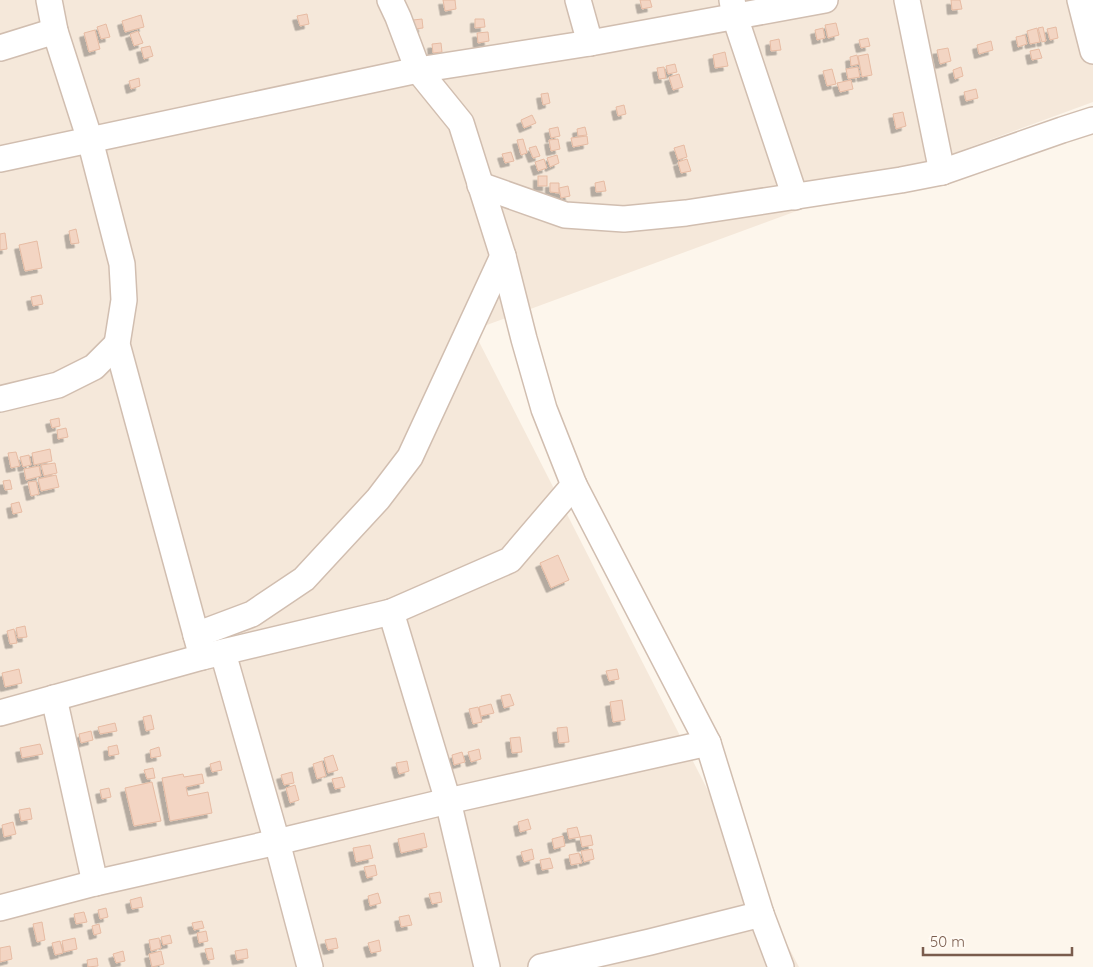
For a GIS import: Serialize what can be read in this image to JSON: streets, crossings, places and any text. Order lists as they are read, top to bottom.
{
  "scale_bar": "50 m"
}
